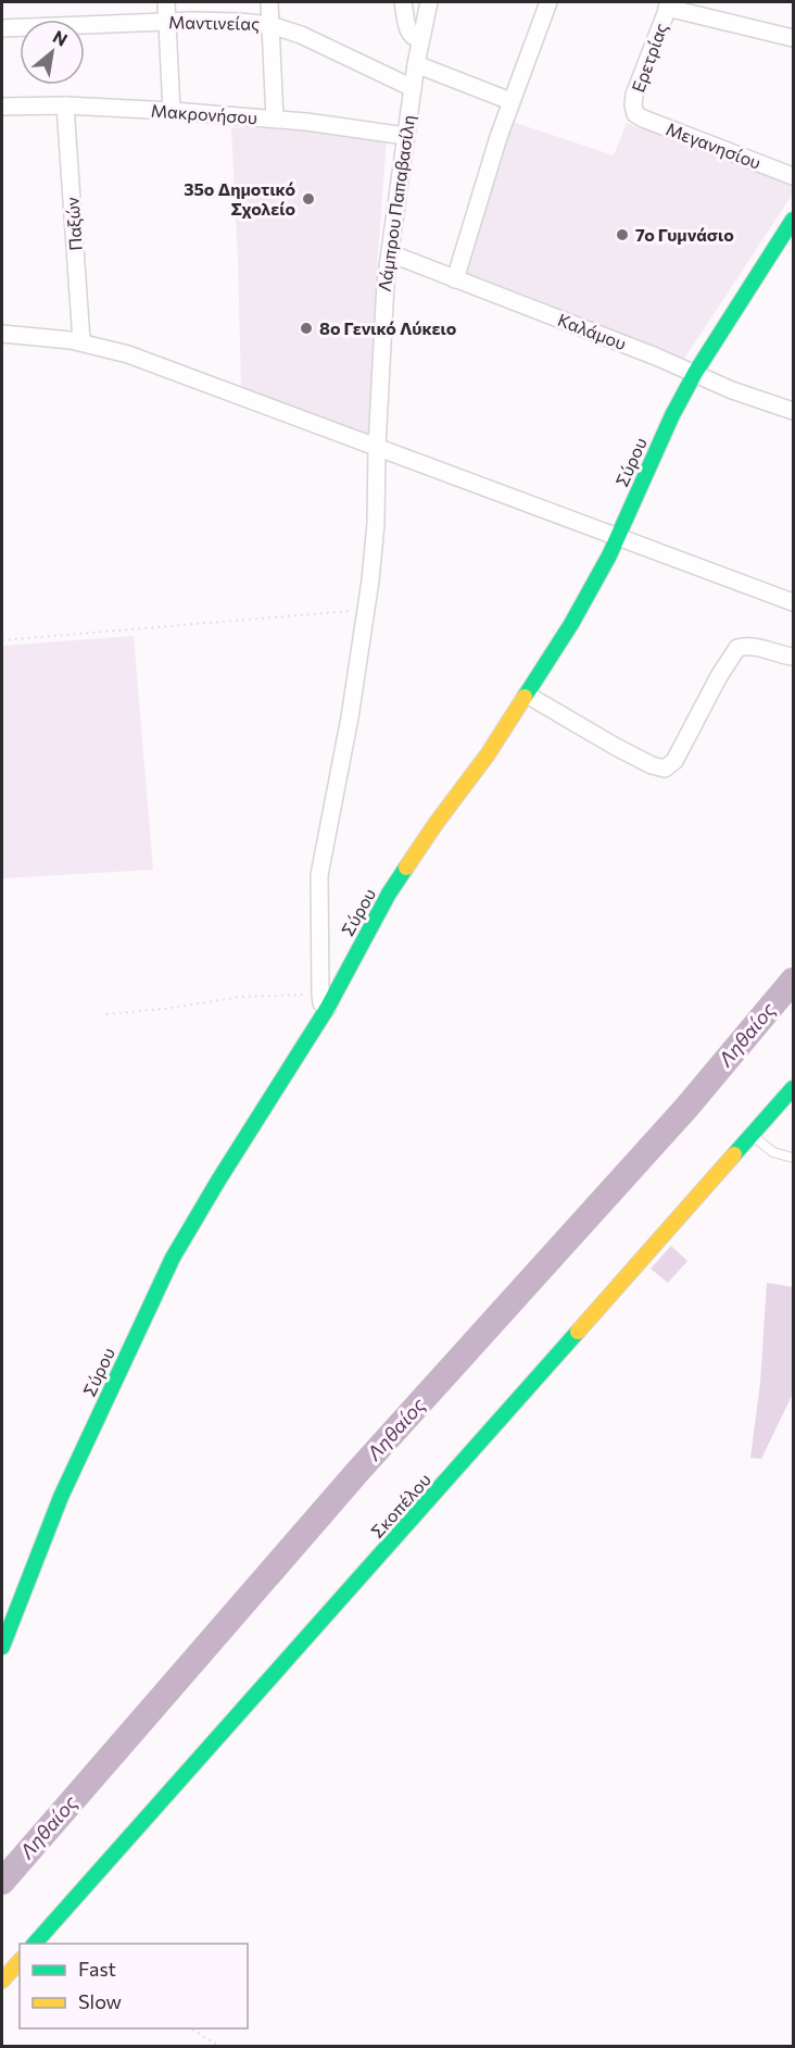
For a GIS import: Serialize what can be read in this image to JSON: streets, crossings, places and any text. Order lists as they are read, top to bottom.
{
  "streets": {
    "street": [
      "Μαντινείας",
      "Ερετρίας",
      "Μακρονήσου",
      "Μεγανησίου",
      "Λάμπρου Παπαβασίλη",
      "Παξών",
      "Καλάμου",
      "Σύρου",
      "Σκοπέλου"
    ]
  },
  "crossings": [
    ["Μαντινείας", "Λάμπρου Παπαβασίλη"],
    ["Ερετρίας", "Μεγανησίου"],
    ["Μακρονήσου", "Λάμπρου Παπαβασίλη"],
    ["Μακρονήσου", "Παξών"],
    ["Λάμπρου Παπαβασίλη", "Καλάμου"],
    ["Λάμπρου Παπαβασίλη", "Σύρου"],
    ["Καλάμου", "Σύρου"]
  ],
  "water": ["Ληθαίος"],
  "places": ["35ο Δημοτικό Σχολείο", "7ο Γυμνάσιο", "8ο Γενικό Λύκειο"],
  "legend": ["Fast", "Slow"],
  "north": "top right"
}
